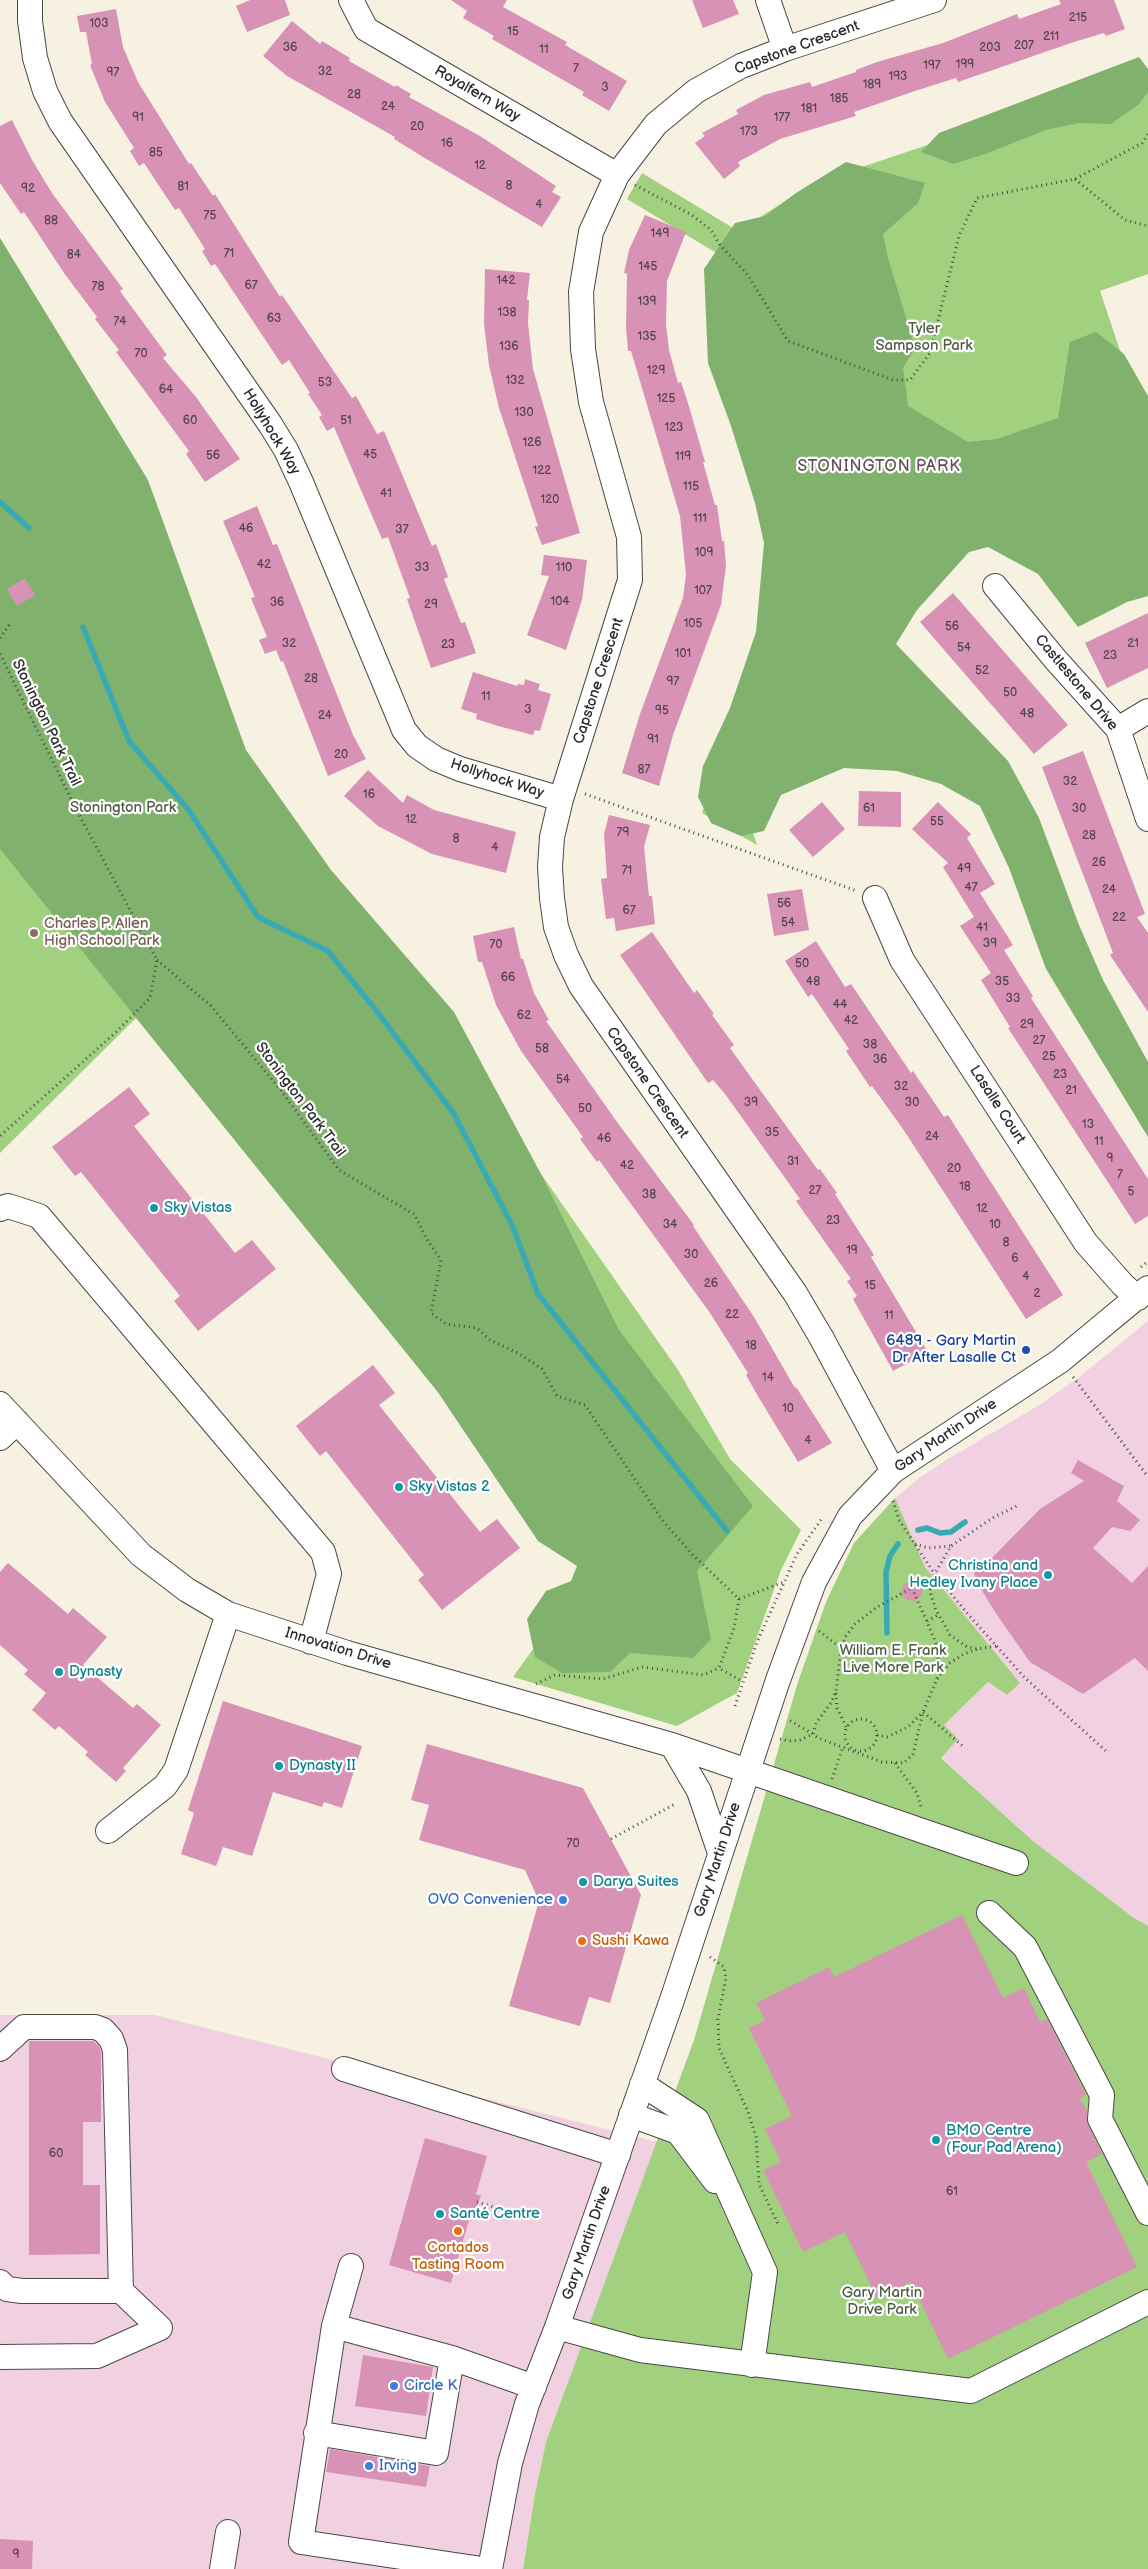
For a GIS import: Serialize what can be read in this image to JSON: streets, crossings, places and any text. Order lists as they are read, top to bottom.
{
  "streets": {
    "street": [
      "Capstone Crescent",
      "Royalfern Way",
      "Hollyhock Way",
      "Castlestone Drive",
      "Lasalle Court",
      "Gary Martin Drive",
      "Innovation Drive"
    ],
    "path": ["Stonington Park Trail"]
  },
  "crossings": [
    ["Capstone Crescent", "Royalfern Way"],
    ["Capstone Crescent", "Hollyhock Way"],
    ["Capstone Crescent", "Gary Martin Drive"],
    ["Lasalle Court", "Gary Martin Drive"],
    ["Gary Martin Drive", "Innovation Drive"]
  ],
  "districts": ["STONINGTON PARK"],
  "parks": [
    "Tyler Sampson Park",
    "Stonington Park",
    "William E. Frank Live More Park",
    "Gary Martin Drive Park"
  ],
  "places": [
    "Charles P. Allen High School Park",
    "Sky Vistas",
    "6489 - Gary Martin Dr After Lasalle Ct",
    "Sky Vistas 2",
    "Christina and Hedley Ivany Place",
    "Dynasty",
    "Dynasty II",
    "Darya Suites",
    "OVO Convenience",
    "Sushi Kawa",
    "BMO Centre (Four Pad Arena)",
    "Santé Centre",
    "Cortados Tasting Room",
    "Circle K",
    "Irving"
  ],
  "house_numbers": [
    "215",
    "103",
    "15",
    "211",
    "207",
    "36",
    "203",
    "11",
    "199",
    "197",
    "7",
    "32",
    "97",
    "193",
    "189",
    "3",
    "28",
    "185",
    "24",
    "181",
    "91",
    "177",
    "20",
    "173",
    "16",
    "85",
    "12",
    "8",
    "81",
    "92",
    "4",
    "75",
    "88",
    "149",
    "71",
    "84",
    "145",
    "142",
    "67",
    "78",
    "139",
    "138",
    "63",
    "74",
    "135",
    "136",
    "70",
    "129",
    "132",
    "53",
    "64",
    "125",
    "130",
    "60",
    "51",
    "123",
    "126",
    "45",
    "56",
    "119",
    "122",
    "115",
    "41",
    "120",
    "111",
    "46",
    "37",
    "109",
    "42",
    "33",
    "110",
    "107",
    "104",
    "36",
    "29",
    "105",
    "56",
    "32",
    "21",
    "23",
    "54",
    "101",
    "23",
    "52",
    "28",
    "97",
    "50",
    "11",
    "3",
    "95",
    "48",
    "24",
    "91",
    "20",
    "87",
    "32",
    "16",
    "61",
    "30",
    "12",
    "55",
    "79",
    "28",
    "8",
    "4",
    "26",
    "49",
    "71",
    "47",
    "24",
    "56",
    "67",
    "22",
    "54",
    "41",
    "39",
    "70",
    "50",
    "66",
    "48",
    "35",
    "33",
    "44",
    "62",
    "42",
    "29",
    "27",
    "38",
    "58",
    "25",
    "36",
    "23",
    "54",
    "32",
    "21",
    "39",
    "30",
    "50",
    "13",
    "35",
    "24",
    "46",
    "11",
    "9",
    "31",
    "42",
    "20",
    "7",
    "18",
    "27",
    "5",
    "38",
    "12",
    "23",
    "34",
    "10",
    "8",
    "19",
    "30",
    "6",
    "4",
    "26",
    "15",
    "2",
    "22",
    "11",
    "18",
    "14",
    "10",
    "4",
    "70",
    "60",
    "61",
    "9"
  ]
}
